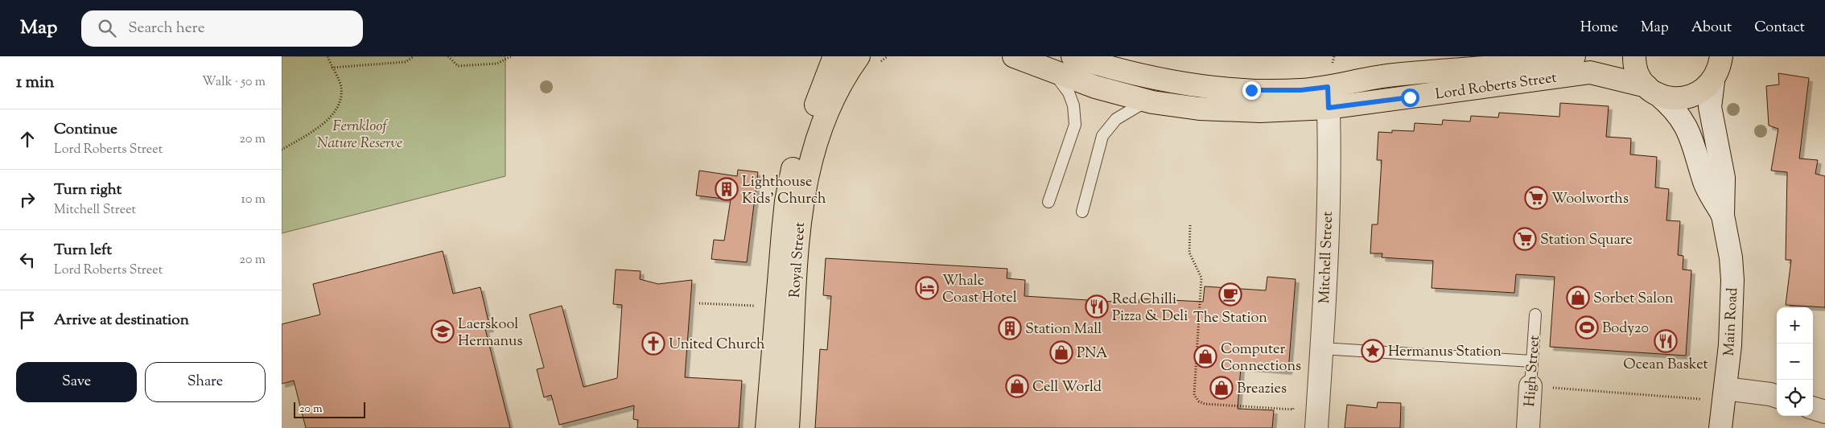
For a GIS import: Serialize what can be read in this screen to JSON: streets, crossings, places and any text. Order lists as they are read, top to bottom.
{
  "streets": {
    "main road": [
      "Lord Roberts Street",
      "Mitchell Street",
      "Royal Street",
      "Main Road",
      "High Street"
    ]
  },
  "crossings": [
    ["Lord Roberts Street", "Mitchell Street"],
    ["Lord Roberts Street", "Main Road"]
  ],
  "parks": ["Fernkloof Nature Reserve"],
  "places": {
    "building": ["Lighthouse Kids' Church", "Station Mall"],
    "supermarket": ["Woolworths", "Station Square"],
    "hotel": ["Whale Coast Hotel"],
    "cafe": ["The Station"],
    "shop": [
      "Sorbet Salon",
      "PNA",
      "Computer Connections",
      "Cell World",
      "Breazies"
    ],
    "restaurant": ["Red Chilli Pizza & Deli", "Ocean Basket"],
    "sports": ["Body20"],
    "school or university": ["Laerskool Hermanus"],
    "church": ["United Church"],
    "place": ["Hermanus Station"]
  },
  "scale_bar": "20 m",
  "page": {
    "header": "Map",
    "search": "Search here",
    "nav": [
      "Home",
      "Map",
      "About",
      "Contact"
    ],
    "heading": ["1 min", "Walk · 50 m"],
    "list": [
      ["Continue", "Lord Roberts Street", "20 m"],
      ["Turn right", "Mitchell Street", "10 m"],
      ["Turn left", "Lord Roberts Street", "20 m"],
      "Arrive at destination"
    ],
    "map_buttons": ["+", "−"],
    "buttons": ["Save", "Share"],
    "scale": "20 m"
  }
}
